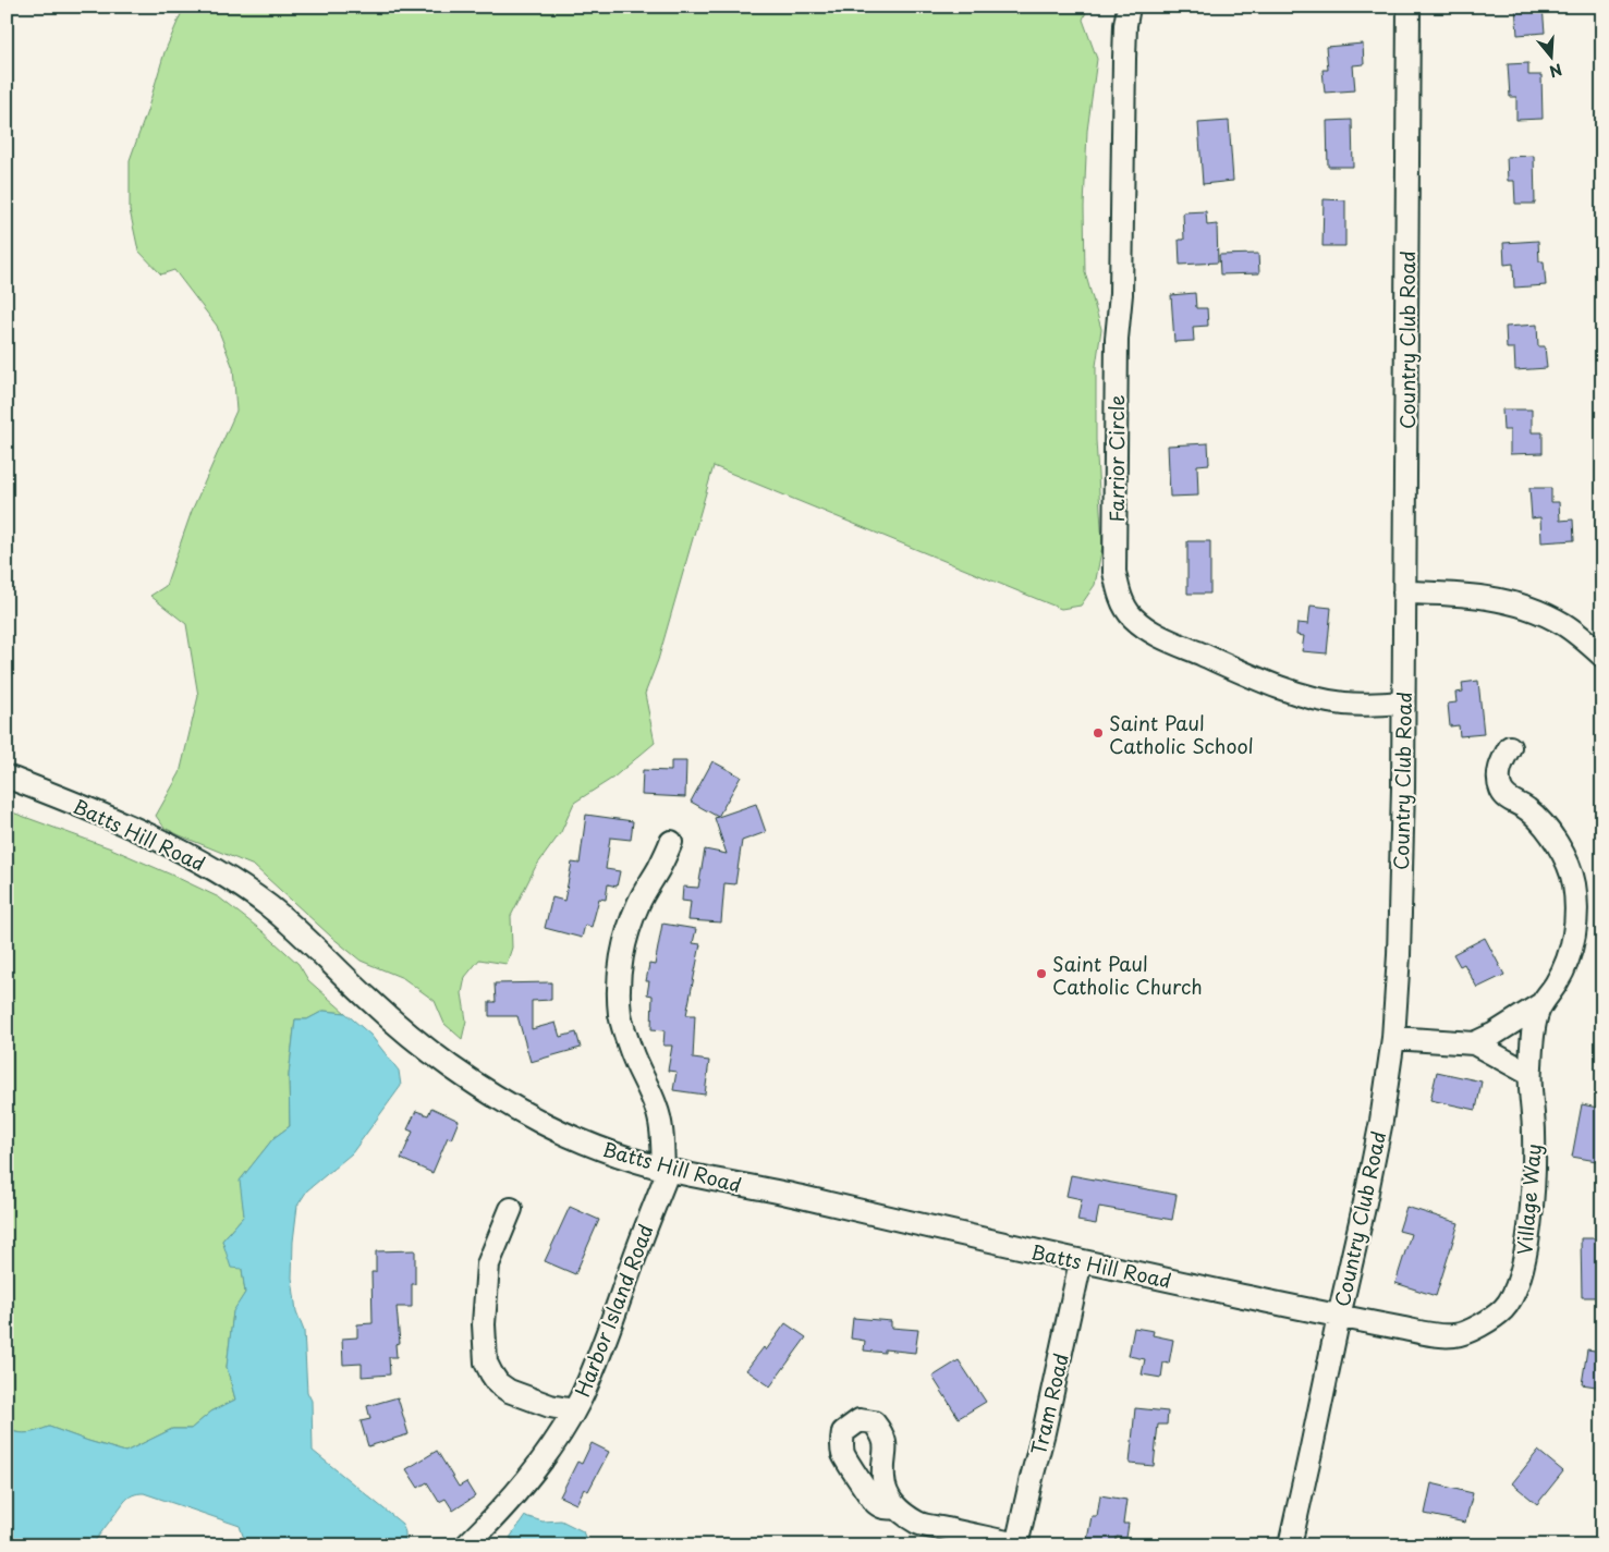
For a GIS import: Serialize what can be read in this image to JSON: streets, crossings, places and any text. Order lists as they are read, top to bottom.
{
  "streets": {
    "street": [
      "Country Club Road",
      "Farrior Circle",
      "Batts Hill Road",
      "Village Way",
      "Harbor Island Road",
      "Tram Road"
    ]
  },
  "crossings": [
    ["Country Club Road", "Farrior Circle"],
    ["Country Club Road", "Batts Hill Road"],
    ["Country Club Road", "Village Way"],
    ["Batts Hill Road", "Village Way"],
    ["Batts Hill Road", "Harbor Island Road"],
    ["Batts Hill Road", "Tram Road"]
  ],
  "places": ["Saint Paul Catholic School", "Saint Paul Catholic Church"],
  "north": "bottom"
}
